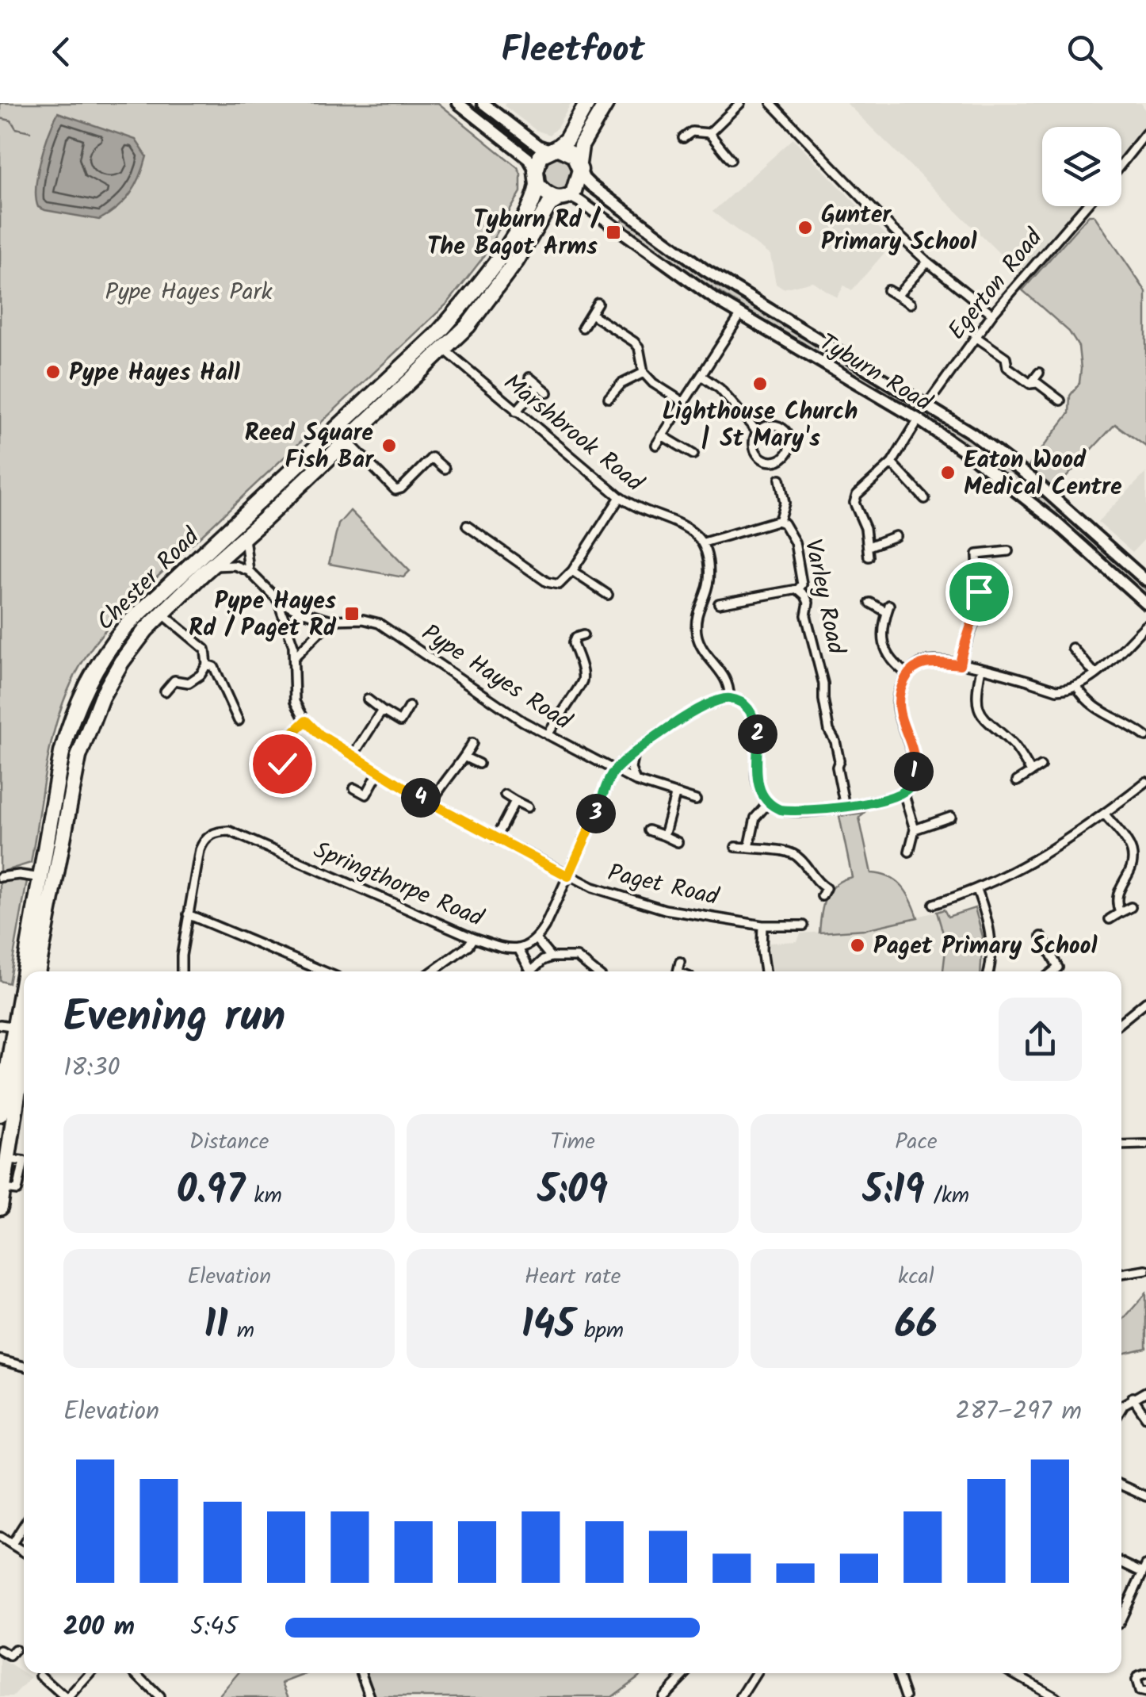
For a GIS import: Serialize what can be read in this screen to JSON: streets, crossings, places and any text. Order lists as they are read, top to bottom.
{
  "streets": {
    "highway": ["Chester Road"],
    "main road": ["Tyburn Road"],
    "street": [
      "Egerton Road",
      "Marshbrook Road",
      "Varley Road",
      "Pype Hayes Road",
      "Springthorpe Road",
      "Paget Road"
    ]
  },
  "crossings": [
    ["Egerton Road", "Tyburn Road"],
    ["Tyburn Road", "Chester Road"],
    ["Marshbrook Road", "Chester Road"],
    ["Marshbrook Road", "Varley Road"]
  ],
  "parks": ["Pype Hayes Park"],
  "places": {
    "other": [
      "Gunter Primary School",
      "Pype Hayes Hall",
      "Lighthouse Church | St Mary's",
      "Reed Square Fish Bar",
      "Eaton Wood Medical Centre",
      "Paget Primary School"
    ],
    "transit": ["Tyburn Rd / The Bagot Arms", "Pype Hayes Rd / Paget Rd"]
  },
  "page": {
    "header": "Fleetfoot",
    "pins": [
      "2",
      "1",
      "4",
      "3"
    ],
    "heading": ["Evening run", "18:30"],
    "stats": [
      ["Distance", "0.97 km"],
      ["Time", "5:09"],
      ["Pace", "5:19 /km"],
      ["Elevation", "11 m"],
      ["Heart rate", "145 bpm"],
      ["kcal", "66"]
    ],
    "chart": ["Elevation", "287–297 m"],
    "list": [
      {
        "name": "200 m",
        "note": "5:45"
      }
    ]
  }
}
